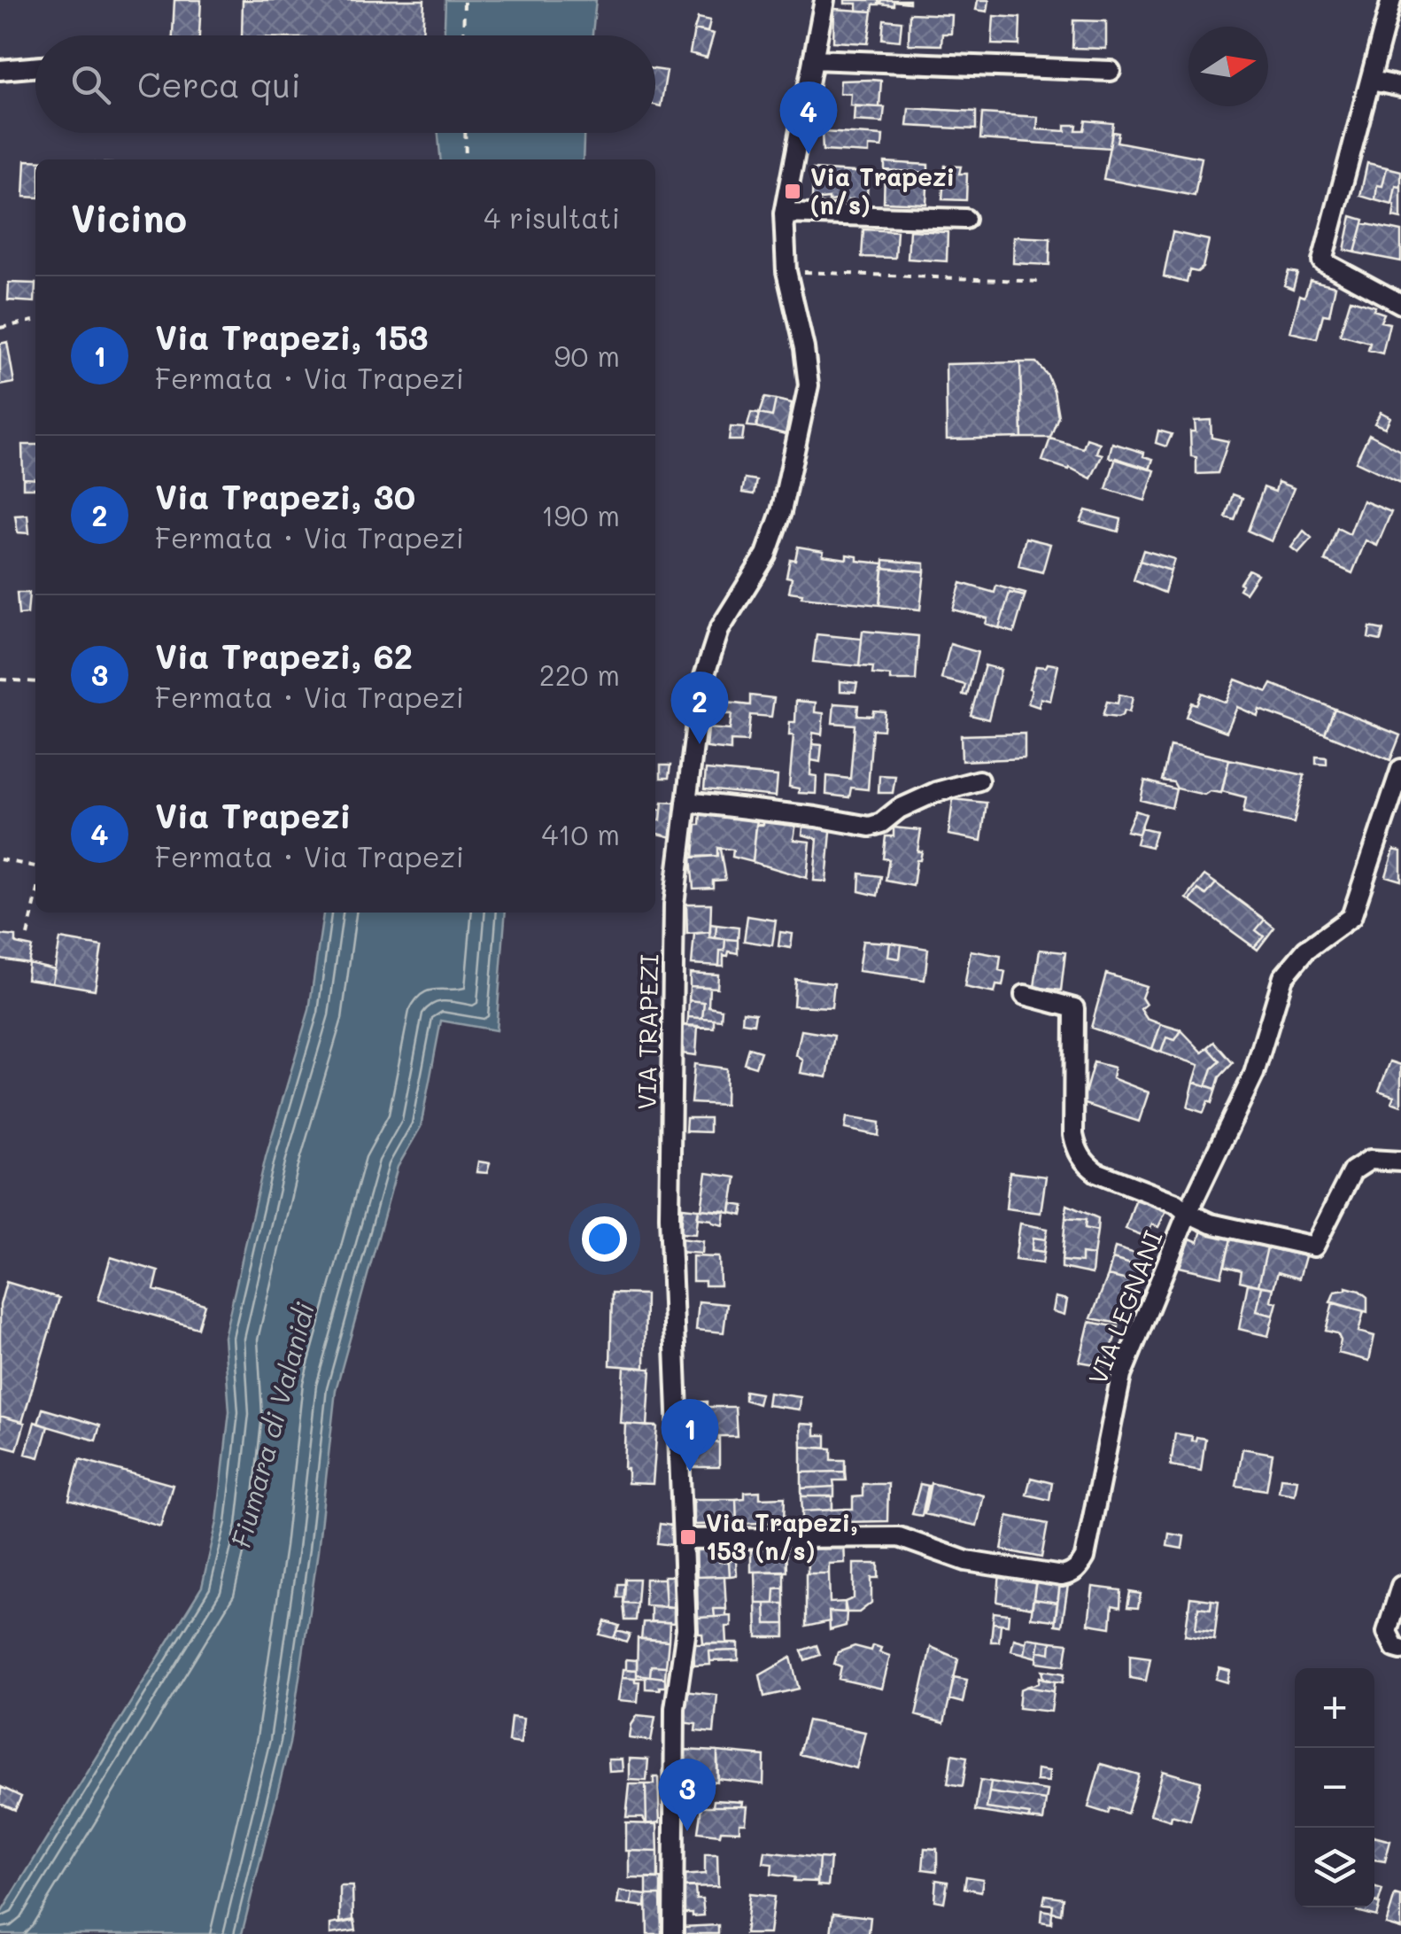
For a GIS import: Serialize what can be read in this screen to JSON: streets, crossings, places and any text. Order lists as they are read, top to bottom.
{
  "streets": {
    "street": ["VIA TRAPEZI", "VIA LEGNANI"]
  },
  "crossings": [
    ["VIA TRAPEZI", "VIA LEGNANI"]
  ],
  "water": ["Fiumara di Valanidi"],
  "places": {
    "transit": ["Via Trapezi (n/s)", "Via Trapezi, 153 (n/s)"]
  },
  "north": "right",
  "page": {
    "search": "Cerca qui",
    "pins": [
      "4",
      "2",
      "1",
      "3"
    ],
    "heading": ["Vicino", "4 risultati"],
    "list": [
      {
        "mark": "1",
        "name": "Via Trapezi, 153",
        "note": "Fermata · Via Trapezi",
        "value": "90 m"
      },
      {
        "mark": "2",
        "name": "Via Trapezi, 30",
        "note": "Fermata · Via Trapezi",
        "value": "190 m"
      },
      {
        "mark": "3",
        "name": "Via Trapezi, 62",
        "note": "Fermata · Via Trapezi",
        "value": "220 m"
      },
      {
        "mark": "4",
        "name": "Via Trapezi",
        "note": "Fermata · Via Trapezi",
        "value": "410 m"
      }
    ],
    "map_buttons": ["+", "−"]
  }
}
